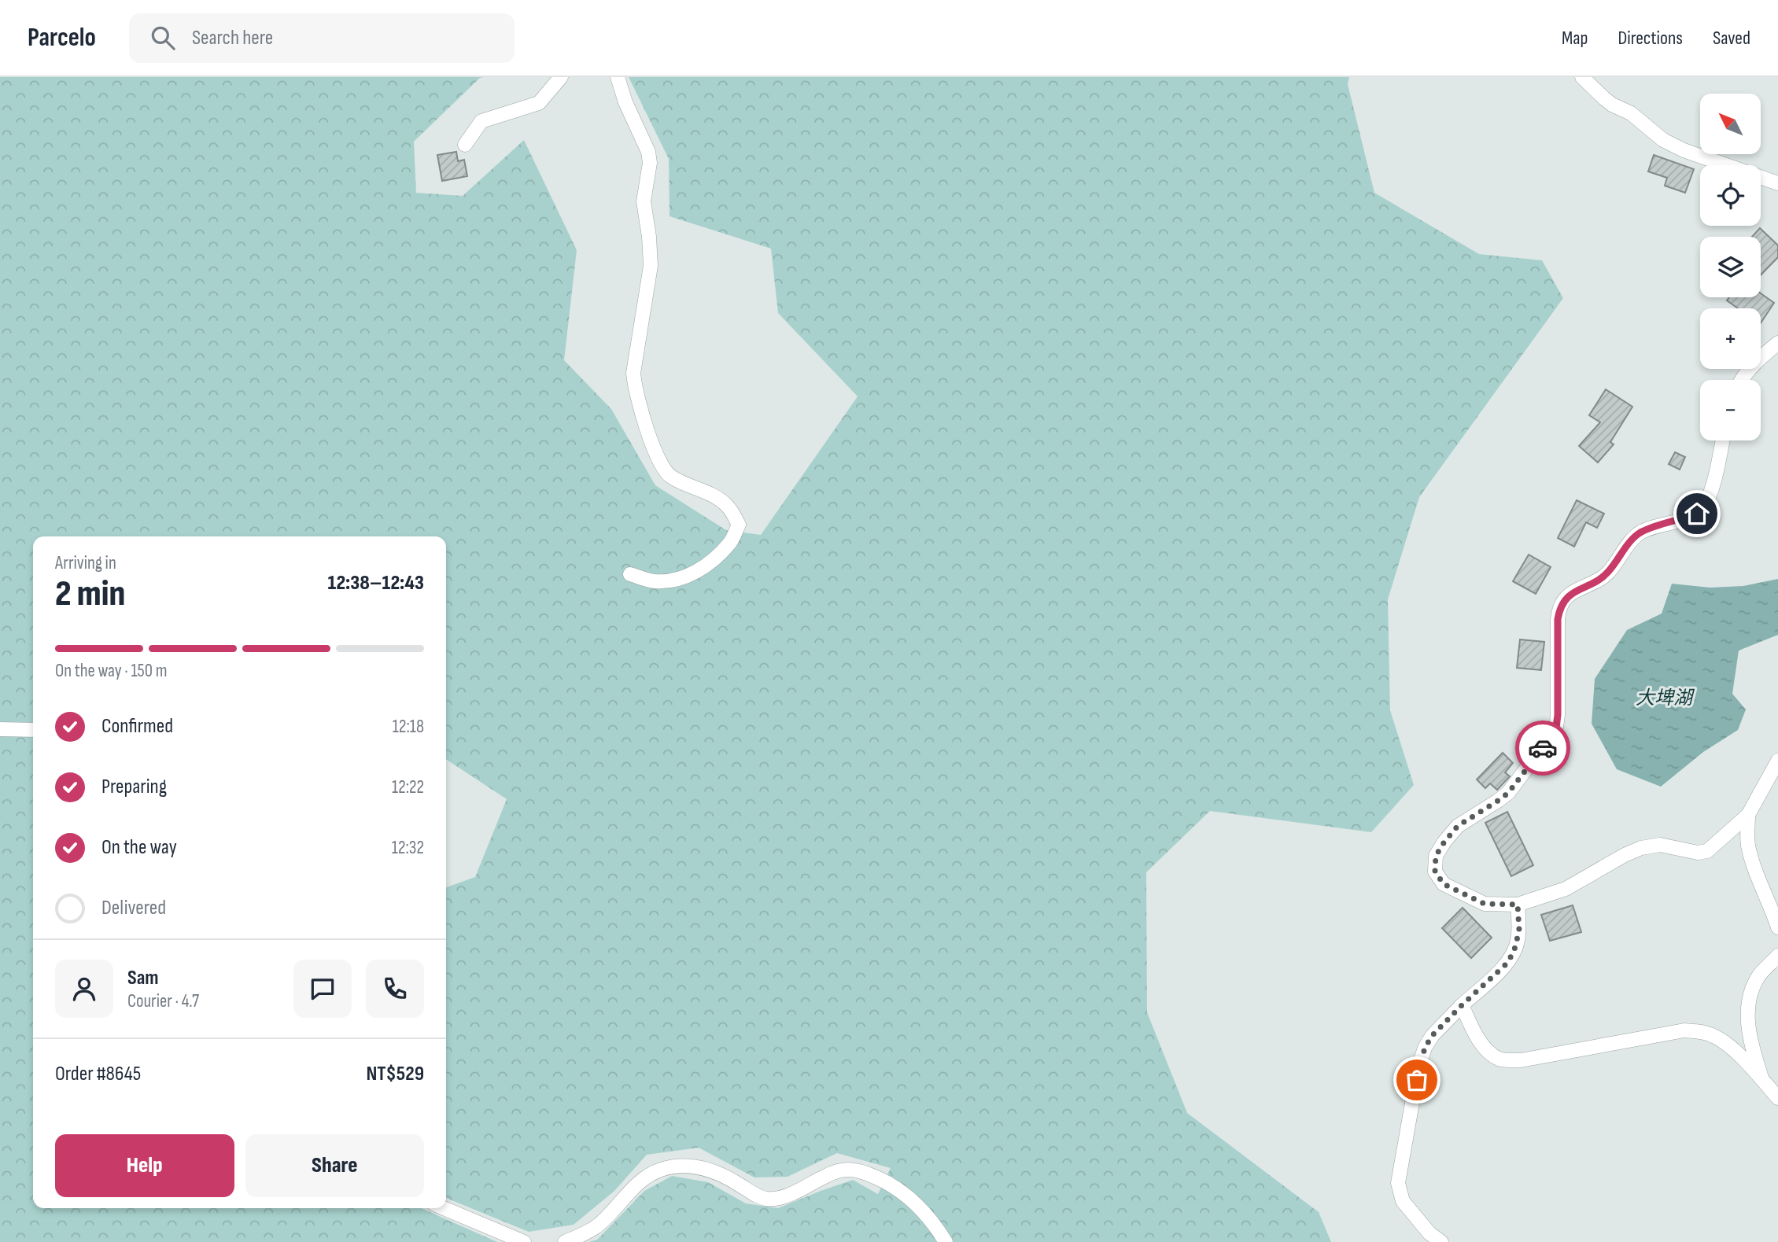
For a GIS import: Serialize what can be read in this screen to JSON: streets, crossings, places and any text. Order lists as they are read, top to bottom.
{
  "water": ["大埤湖"],
  "north": "top left",
  "page": {
    "header": "Parcelo",
    "search": "Search here",
    "nav": ["Map", "Directions", "Saved"],
    "map_buttons": ["+", "−"],
    "heading": ["2 min", "Arriving in", "12:38–12:43"],
    "panel": [
      "Sam",
      "Courier · 4.7",
      "Order #8645",
      "NT$529"
    ],
    "bar": "On the way · 150 m",
    "list": [
      ["Confirmed", "12:18"],
      ["Preparing", "12:22"],
      ["On the way", "12:32"],
      "Delivered"
    ],
    "buttons": ["Help", "Share"]
  }
}
